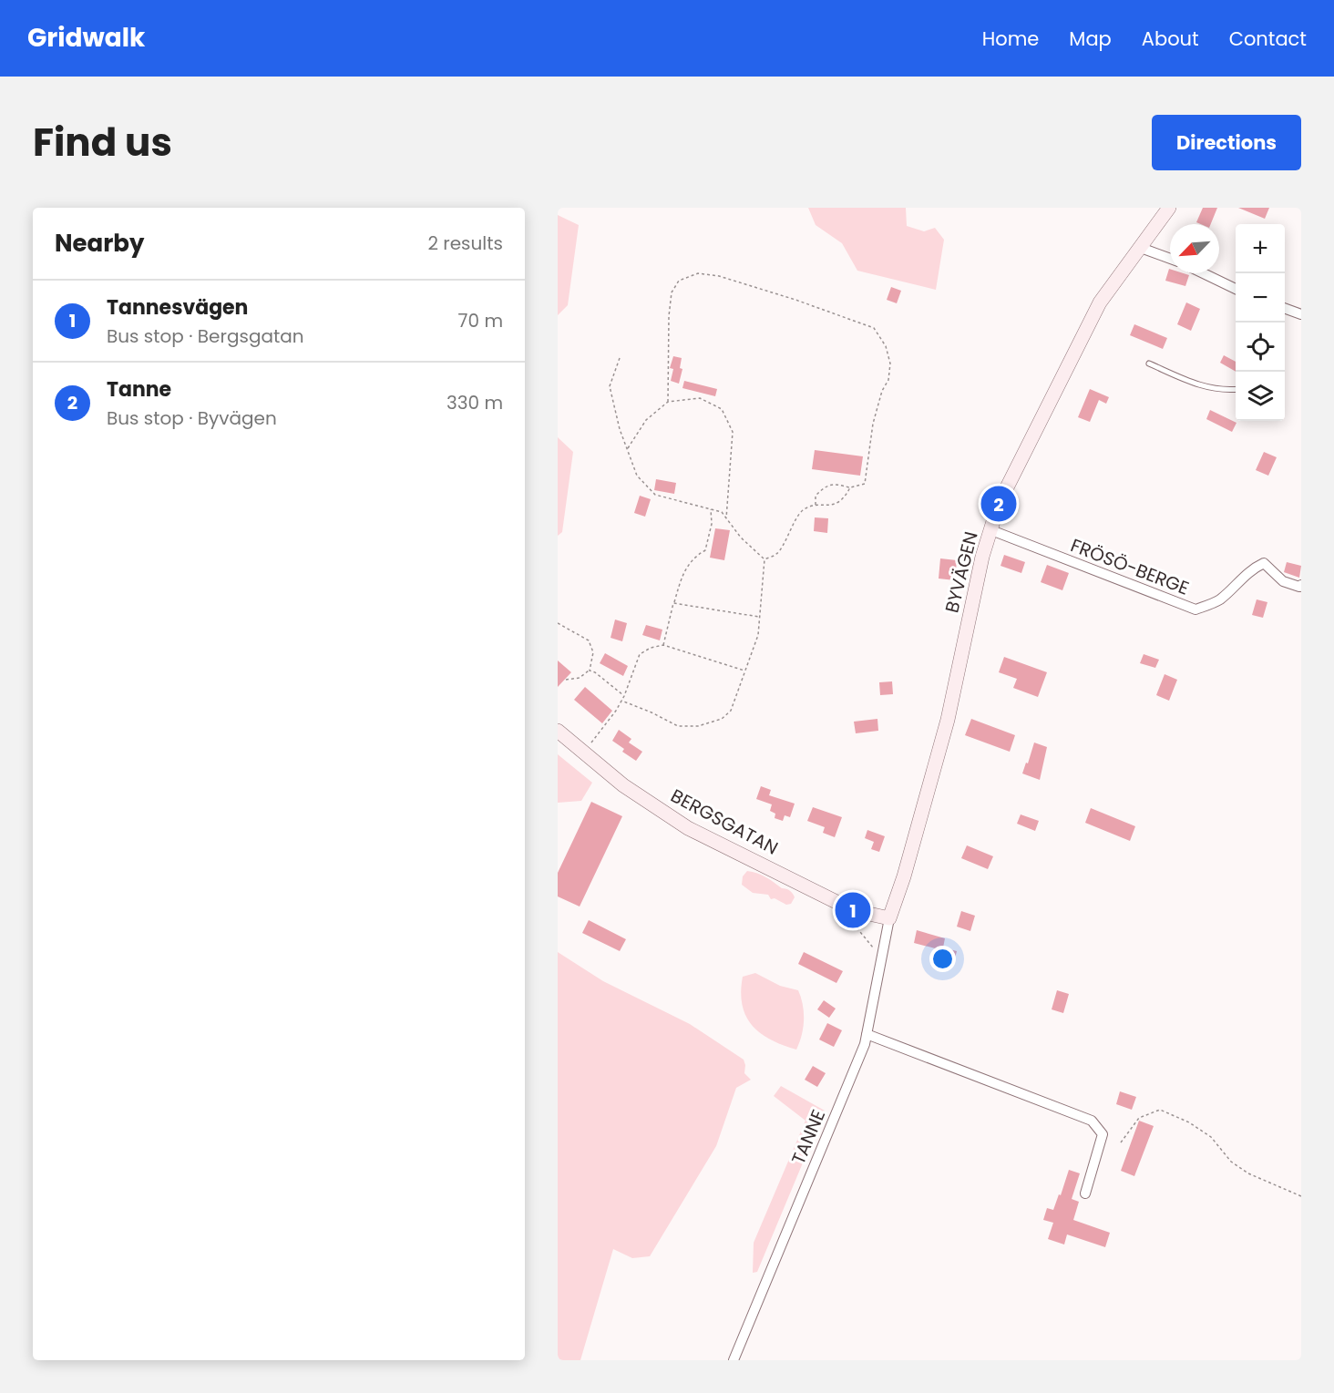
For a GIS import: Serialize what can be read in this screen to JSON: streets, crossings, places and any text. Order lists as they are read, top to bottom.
{
  "streets": {
    "street": [
      "FRÖSÖ-BERGE",
      "BYVÄGEN",
      "BERGSGATAN",
      "TANNE"
    ]
  },
  "crossings": [
    ["FRÖSÖ-BERGE", "BYVÄGEN"],
    ["BYVÄGEN", "BERGSGATAN"],
    ["BYVÄGEN", "TANNE"],
    ["BERGSGATAN", "TANNE"]
  ],
  "north": "bottom left",
  "page": {
    "header": "Gridwalk",
    "nav": [
      "Home",
      "Map",
      "About",
      "Contact"
    ],
    "title": "Find us",
    "buttons": "Directions",
    "heading": ["Nearby", "2 results"],
    "map_buttons": ["+", "−"],
    "list": [
      {
        "mark": "1",
        "name": "Tannesvägen",
        "note": "Bus stop · Bergsgatan",
        "value": "70 m"
      },
      {
        "mark": "2",
        "name": "Tanne",
        "note": "Bus stop · Byvägen",
        "value": "330 m"
      }
    ],
    "pins": ["2", "1"]
  }
}
